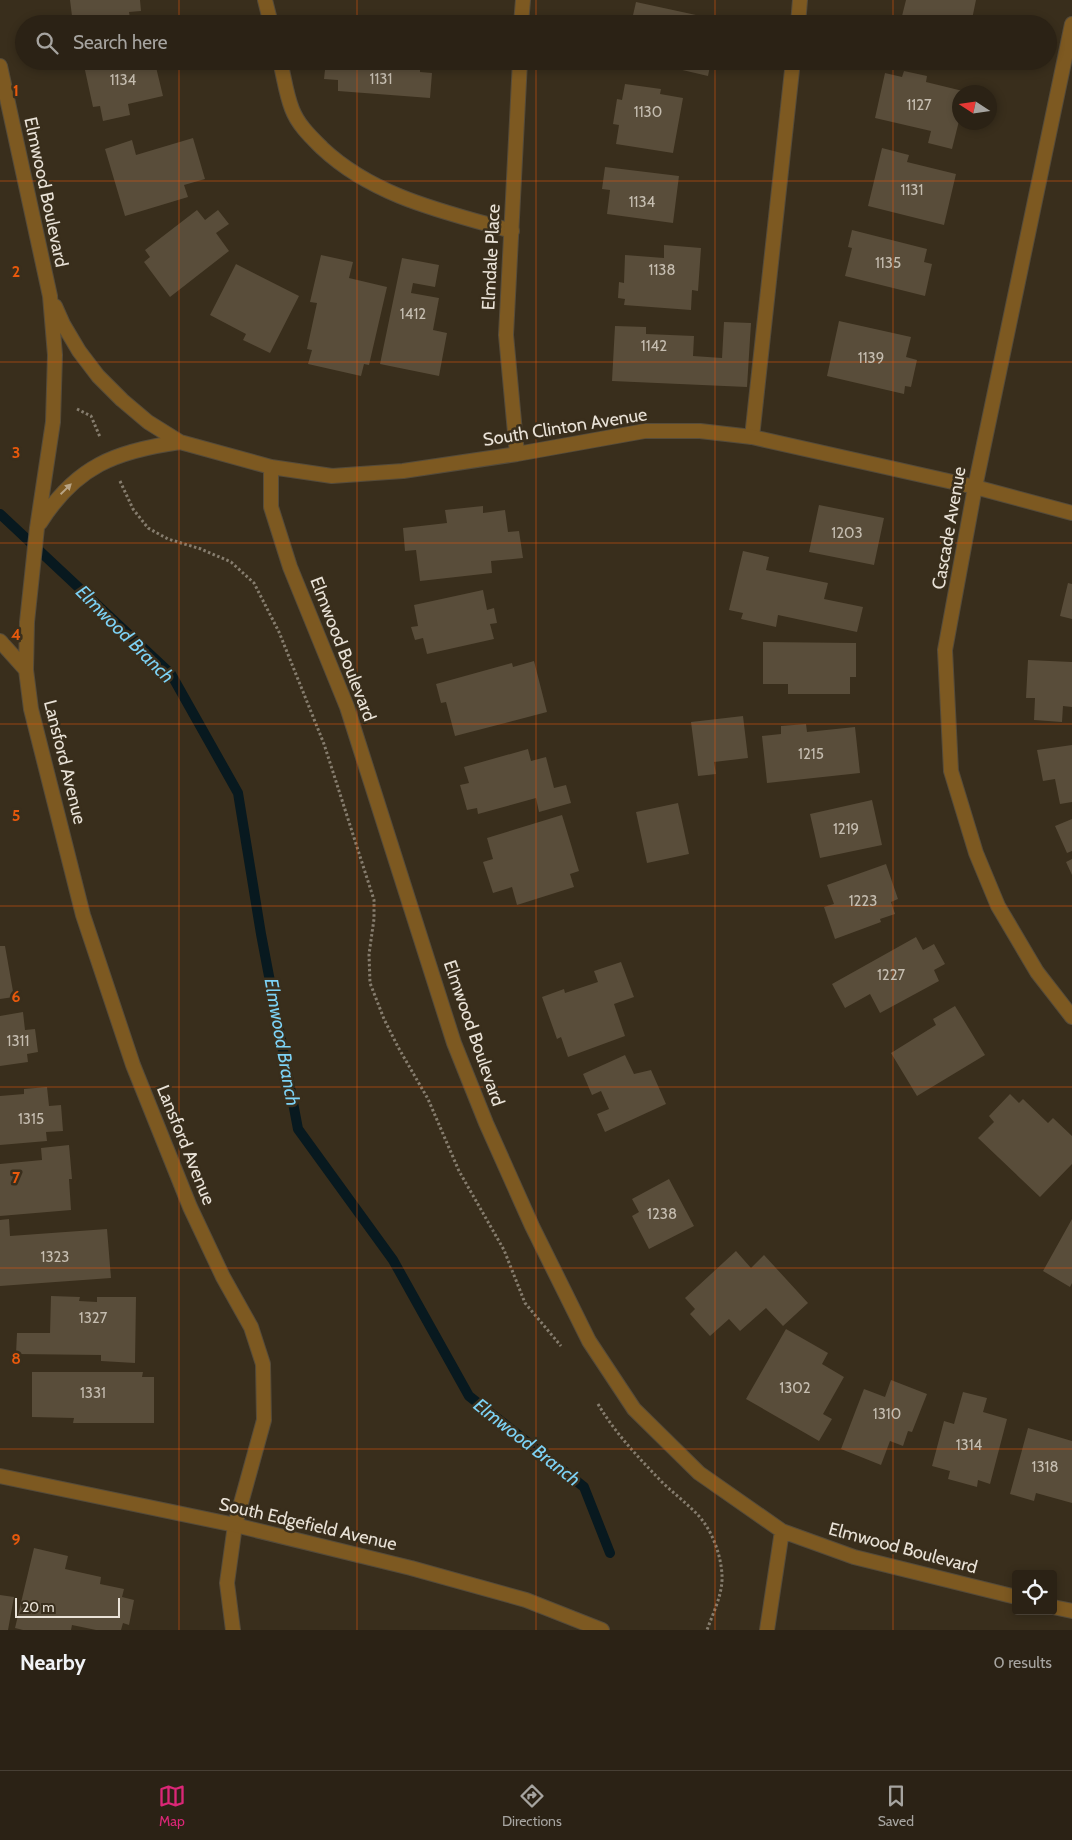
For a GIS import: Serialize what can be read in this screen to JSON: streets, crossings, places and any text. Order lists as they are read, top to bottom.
{
  "streets": {
    "street": [
      "Elmwood Boulevard",
      "Elmdale Place",
      "South Clinton Avenue",
      "Cascade Avenue",
      "Lansford Avenue",
      "South Edgefield Avenue"
    ]
  },
  "crossings": [
    ["Elmwood Boulevard", "South Clinton Avenue"],
    ["Elmwood Boulevard", "Lansford Avenue"],
    ["Elmdale Place", "South Clinton Avenue"],
    ["South Clinton Avenue", "Cascade Avenue"],
    ["Lansford Avenue", "South Edgefield Avenue"]
  ],
  "water": ["Elmwood Branch"],
  "house_numbers": [
    "1131",
    "1134",
    "1127",
    "1130",
    "1131",
    "1134",
    "1135",
    "1138",
    "1412",
    "1142",
    "1139",
    "1203",
    "1215",
    "1219",
    "1223",
    "1227",
    "1311",
    "1315",
    "1238",
    "1323",
    "1327",
    "1302",
    "1331",
    "1310",
    "1314",
    "1318"
  ],
  "scale_bar": "20 m",
  "north": "left",
  "page": {
    "search": "Search here",
    "scale": "20 m",
    "heading": ["Nearby", "0 results"],
    "nav": ["Map", "Directions", "Saved"]
  },
  "grid": {
    "rows": [
      "1",
      "2",
      "3",
      "4",
      "5",
      "6",
      "7",
      "8",
      "9"
    ]
  }
}
